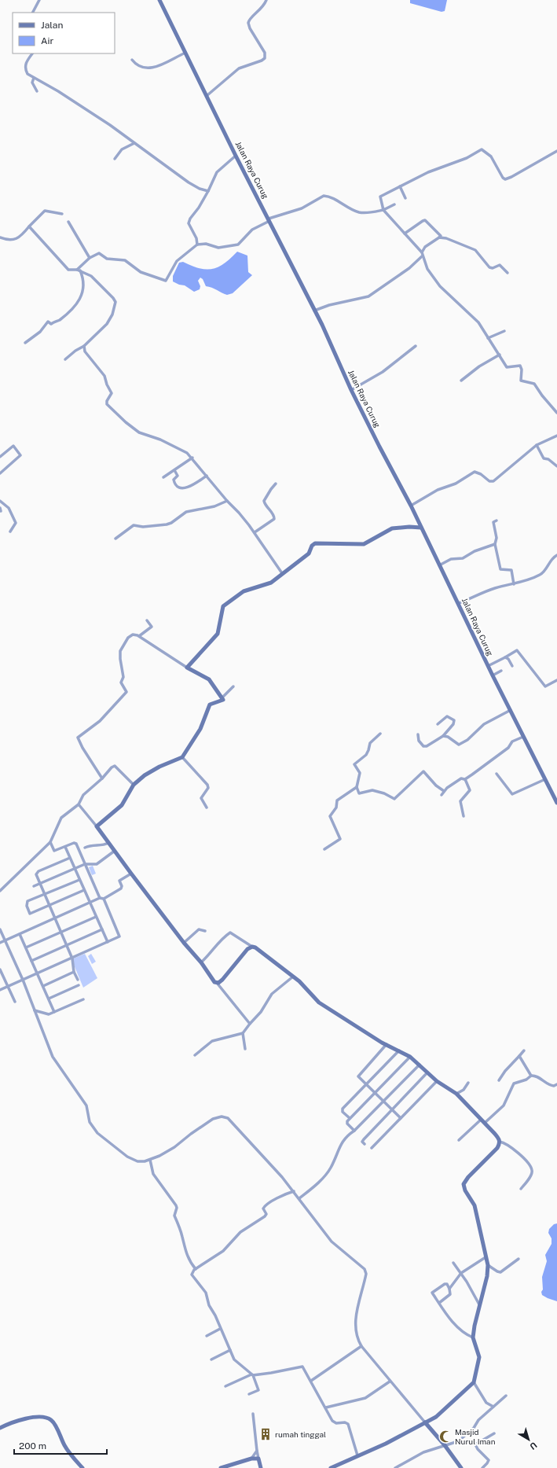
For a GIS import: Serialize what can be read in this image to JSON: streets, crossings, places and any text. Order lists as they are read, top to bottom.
{
  "streets": {
    "street": ["Jalan Raya Curug"]
  },
  "places": {
    "building": ["rumah tinggal"],
    "mosque": ["Masjid Nurul Iman"]
  },
  "legend": ["Jalan", "Air"],
  "scale_bar": "200 m",
  "north": "bottom right"
}
